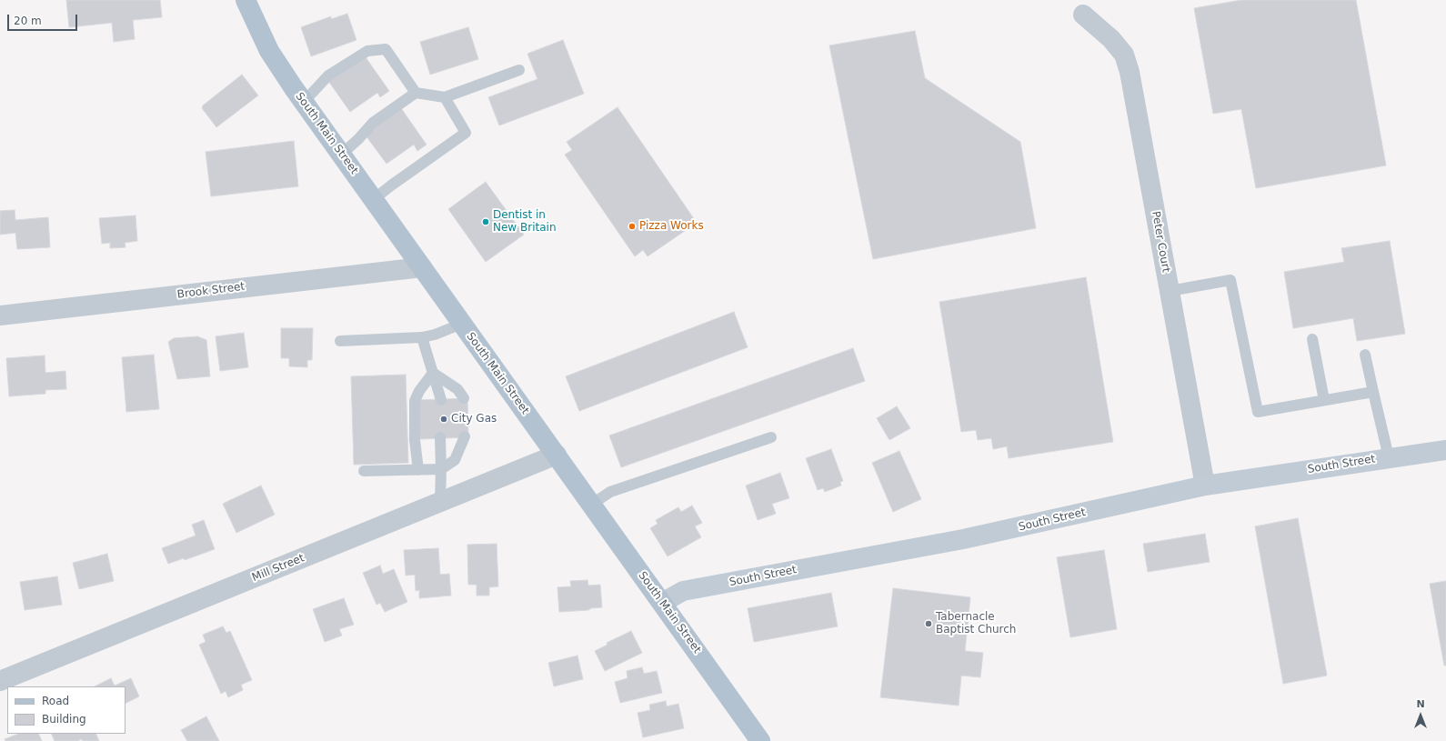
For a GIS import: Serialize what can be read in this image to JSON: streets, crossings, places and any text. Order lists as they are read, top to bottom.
{
  "streets": {
    "main road": ["South Main Street", "South Street"],
    "street": ["Peter Court", "Brook Street", "Mill Street"]
  },
  "crossings": [
    ["South Main Street", "Brook Street"],
    ["South Main Street", "South Street"],
    ["South Main Street", "Mill Street"],
    ["Peter Court", "South Street"]
  ],
  "places": [
    "Dentist in New Britain",
    "Pizza Works",
    "City Gas",
    "Tabernacle Baptist Church"
  ],
  "legend": ["Road", "Building"],
  "scale_bar": "20 m",
  "north": "top"
}
